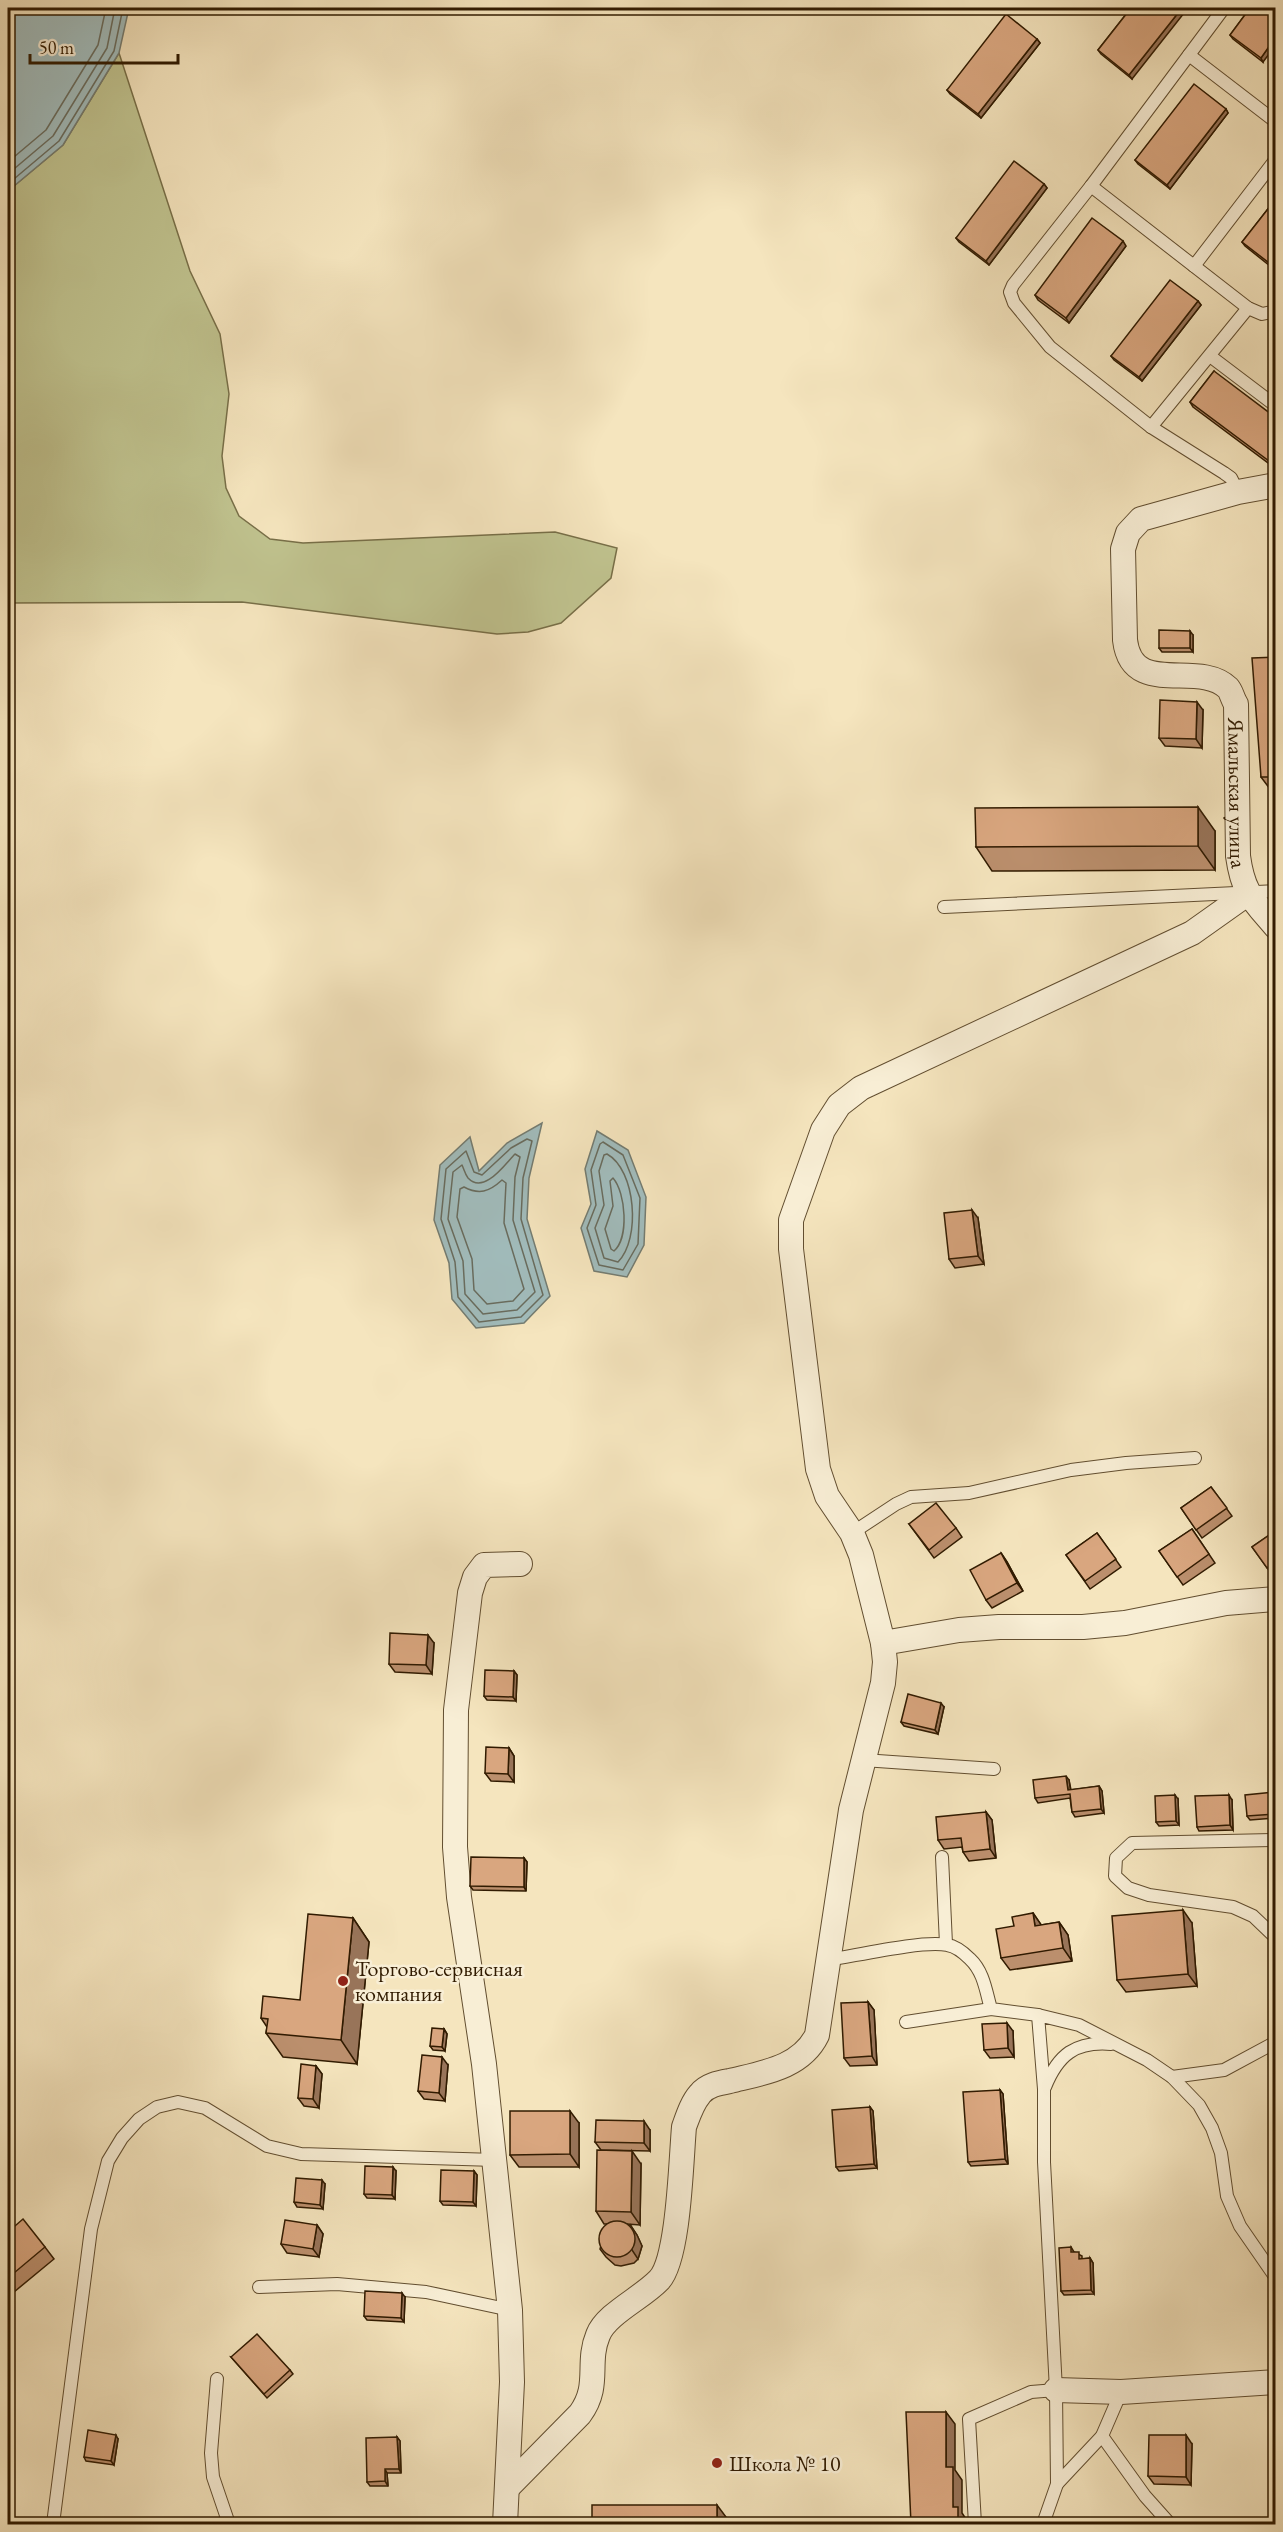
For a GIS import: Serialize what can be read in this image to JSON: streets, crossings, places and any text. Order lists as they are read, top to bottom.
{
  "streets": {
    "street": ["Ямальская улица"]
  },
  "places": ["Торгово-сервисная компания", "Школа № 10"],
  "scale_bar": "50 m"
}
